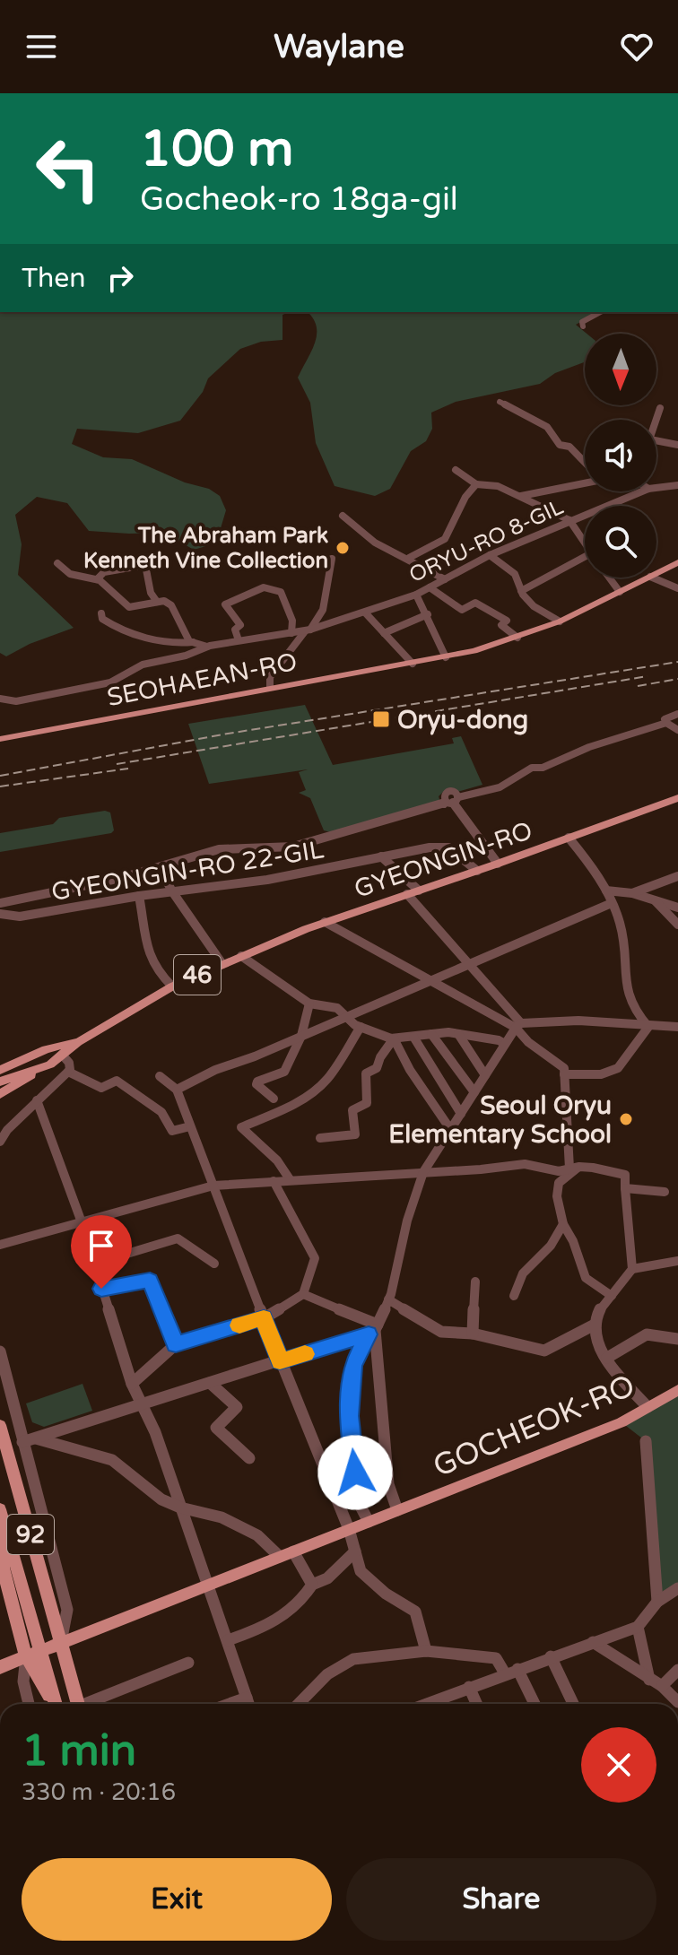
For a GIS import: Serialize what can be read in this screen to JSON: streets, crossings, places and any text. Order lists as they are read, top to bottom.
{
  "streets": {
    "main road": [
      "SEOHAEAN-RO",
      "GYEONGIN-RO",
      "46",
      "GOCHEOK-RO",
      "92"
    ],
    "street": ["ORYU-RO 8-GIL", "GYEONGIN-RO 22-GIL"]
  },
  "crossings": [
    ["GYEONGIN-RO", "GYEONGIN-RO 22-GIL"],
    ["GOCHEOK-RO", "92"]
  ],
  "places": {
    "other": ["The Abraham Park Kenneth Vine Collection", "Seoul Oryu Elementary School"],
    "transit": ["Oryu-dong"]
  },
  "north": "bottom",
  "page": {
    "header": "Waylane",
    "turn": ["100 m", "Gocheok-ro 18ga-gil"],
    "then": "Then",
    "heading": ["1 min", "330 m · 20:16"],
    "buttons": ["Exit", "Share"]
  }
}
